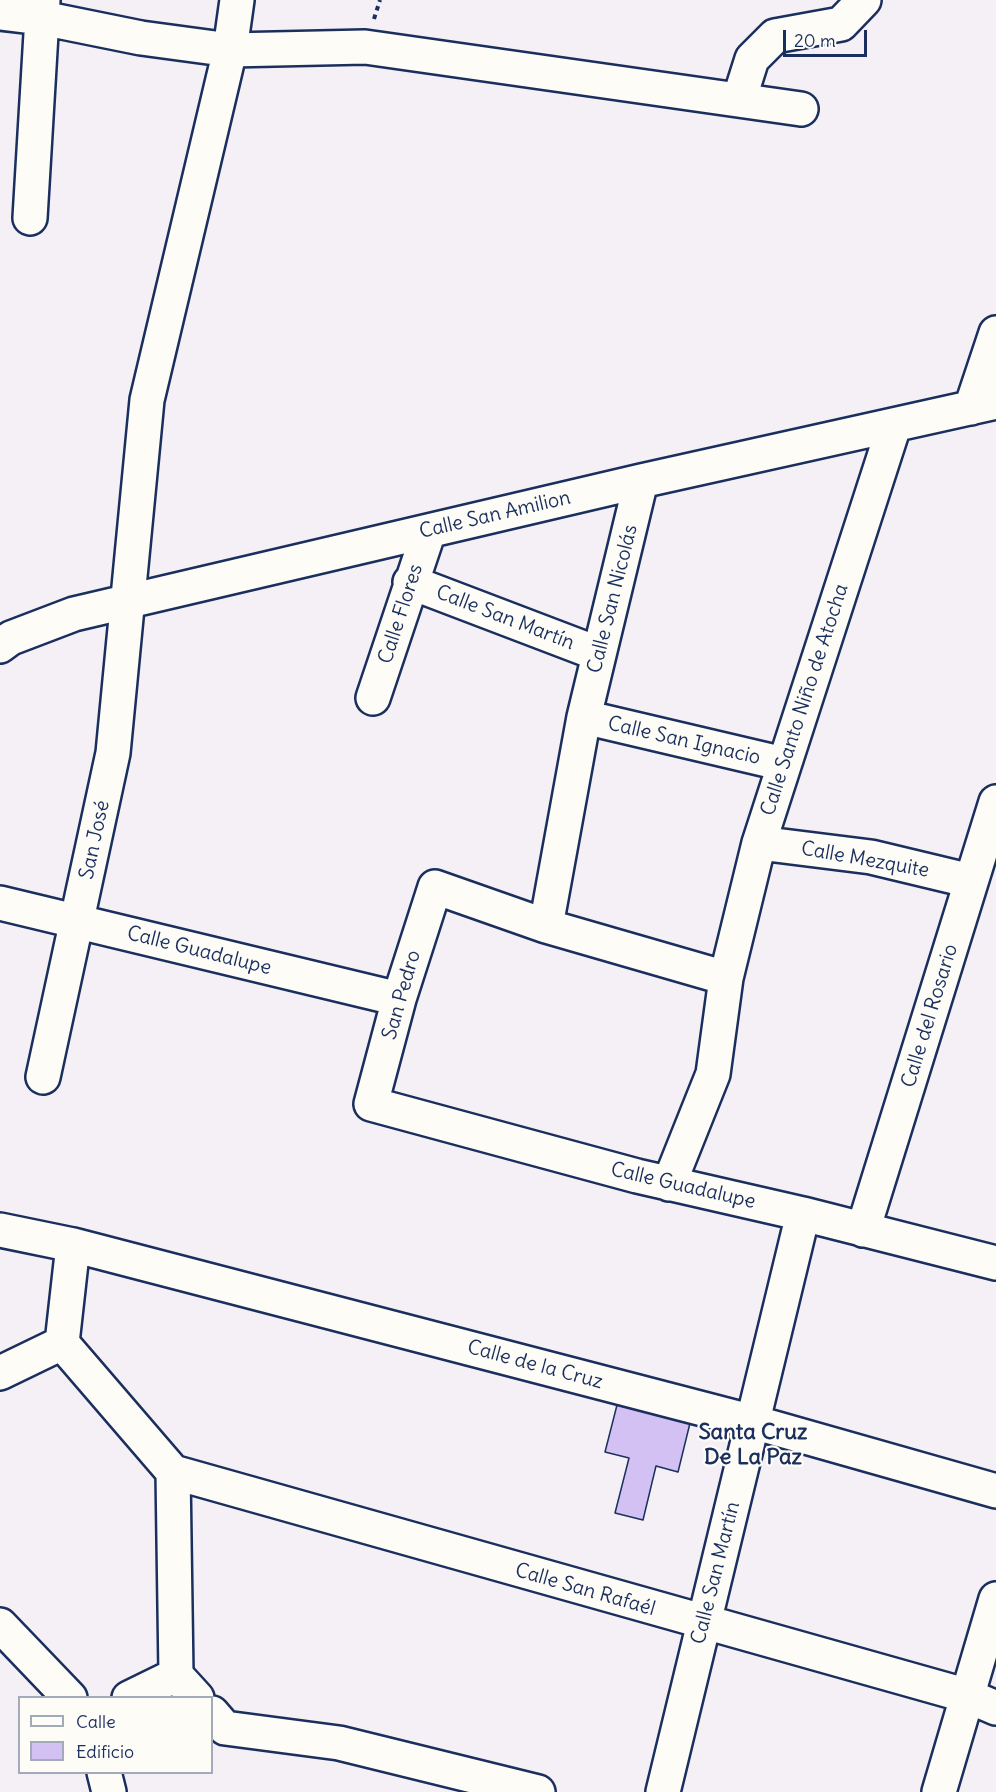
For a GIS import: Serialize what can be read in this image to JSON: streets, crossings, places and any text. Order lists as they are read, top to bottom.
{
  "streets": {
    "street": [
      "Calle San Amilion",
      "Calle San Nicolás",
      "Calle Flores",
      "Calle San Martín",
      "Calle Santo Niño de Atocha",
      "Calle San Ignacio",
      "San José",
      "Calle Mezquite",
      "Calle Guadalupe",
      "San Pedro",
      "Calle del Rosario",
      "Calle de la Cruz",
      "Calle San Rafaél"
    ]
  },
  "crossings": [
    ["Calle San Amilion", "Calle San Nicolás"],
    ["Calle San Amilion", "Calle Flores"],
    ["Calle San Amilion", "Calle Santo Niño de Atocha"],
    ["Calle San Amilion", "San José"],
    ["Calle San Nicolás", "Calle San Martín"],
    ["Calle San Nicolás", "Calle San Ignacio"],
    ["Calle San Nicolás", "San Pedro"],
    ["Calle Flores", "Calle San Martín"],
    ["Calle San Martín", "Calle Guadalupe"],
    ["Calle San Martín", "Calle de la Cruz"],
    ["Calle San Martín", "Calle San Rafaél"],
    ["Calle Santo Niño de Atocha", "Calle San Ignacio"],
    ["Calle Santo Niño de Atocha", "Calle Mezquite"],
    ["Calle Santo Niño de Atocha", "Calle Guadalupe"],
    ["San José", "Calle Guadalupe"],
    ["Calle Mezquite", "Calle del Rosario"],
    ["Calle Guadalupe", "San Pedro"],
    ["Calle Guadalupe", "Calle del Rosario"]
  ],
  "districts": ["Santa Cruz De La Paz"],
  "legend": ["Calle", "Edificio"],
  "scale_bar": "20 m"
}
